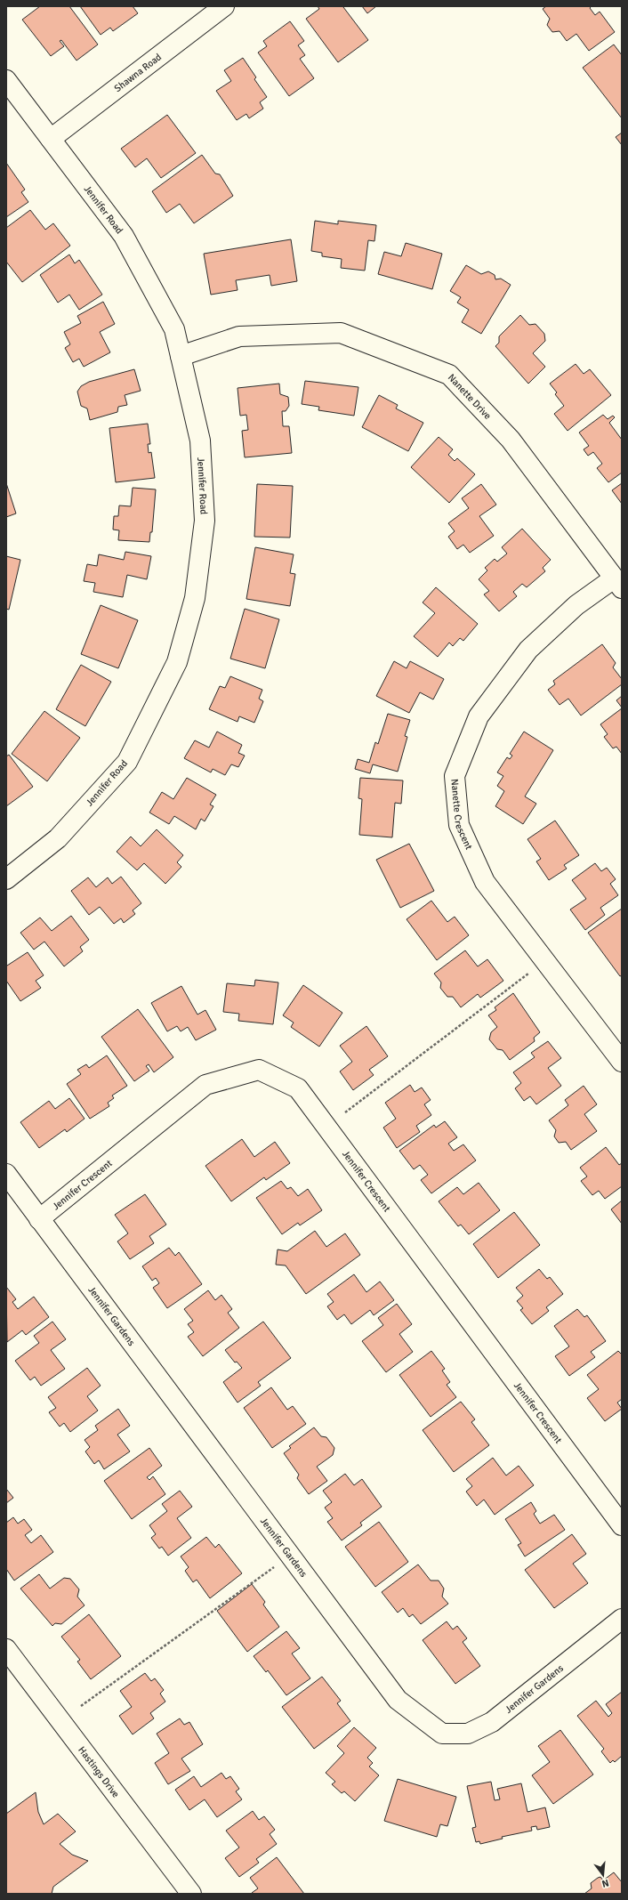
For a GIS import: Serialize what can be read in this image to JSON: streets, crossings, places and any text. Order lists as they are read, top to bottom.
{
  "streets": {
    "street": [
      "Shawna Road",
      "Jennifer Road",
      "Nanette Drive",
      "Nanette Crescent",
      "Jennifer Crescent",
      "Jennifer Gardens",
      "Hastings Drive"
    ]
  },
  "crossings": [
    ["Shawna Road", "Jennifer Road"],
    ["Jennifer Road", "Nanette Drive"],
    ["Nanette Drive", "Nanette Crescent"],
    ["Jennifer Crescent", "Jennifer Gardens"]
  ],
  "north": "bottom"
}
